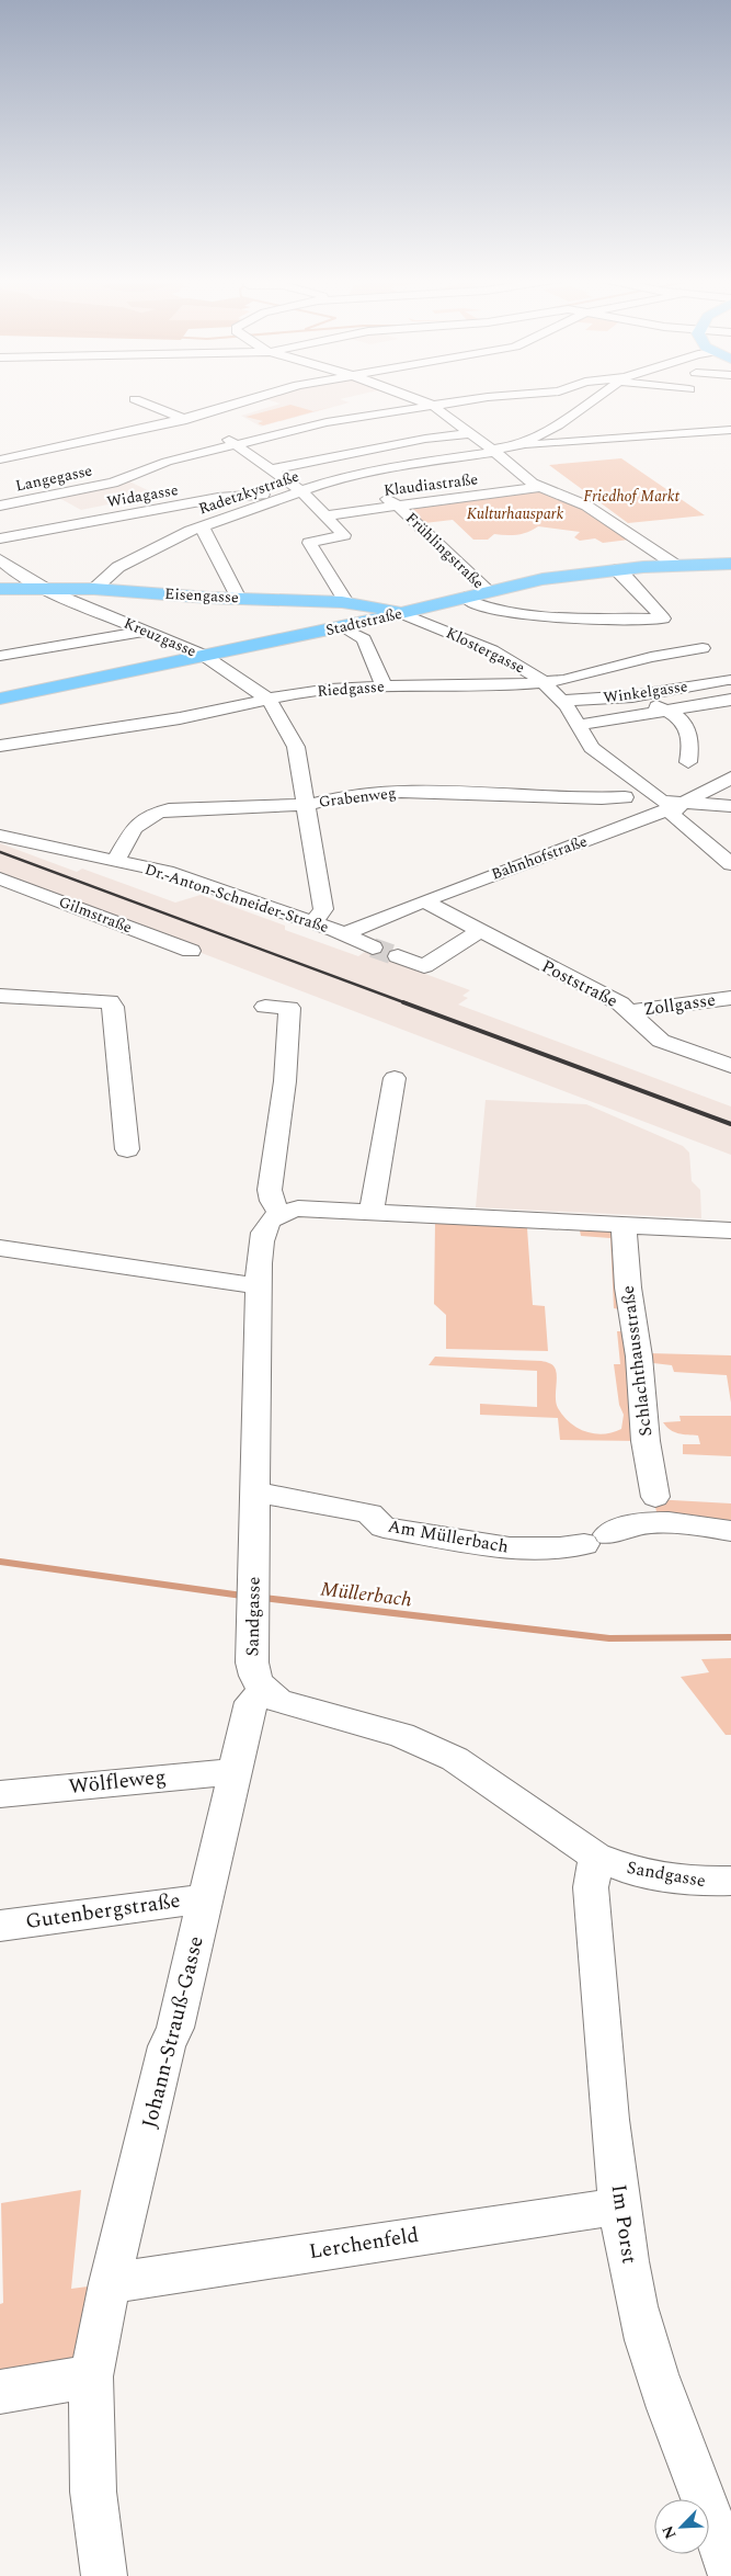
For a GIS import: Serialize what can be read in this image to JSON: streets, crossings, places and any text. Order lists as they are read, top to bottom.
{
  "streets": {
    "main road": ["Eisengasse", "Stadtstraße"],
    "street": [
      "Langegasse",
      "Klaudiastraße",
      "Radetzkystraße",
      "Widagasse",
      "Frühlingstraße",
      "Kreuzgasse",
      "Klostergasse",
      "Riedgasse",
      "Winkelgasse",
      "Grabenweg",
      "Bahnhofstraße",
      "Dr.-Anton-Schneider-Straße",
      "Gilmstraße",
      "Poststraße",
      "Zollgasse",
      "Schlachthausstraße",
      "Am Müllerbach",
      "Sandgasse",
      "Wölfleweg",
      "Gutenbergstraße",
      "Johann-Strauß-Gasse",
      "Im Porst",
      "Lerchenfeld"
    ]
  },
  "crossings": [
    ["Klaudiastraße", "Frühlingstraße"],
    ["Radetzkystraße", "Widagasse"],
    ["Radetzkystraße", "Frühlingstraße"],
    ["Radetzkystraße", "Eisengasse"],
    ["Frühlingstraße", "Stadtstraße"],
    ["Eisengasse", "Stadtstraße"],
    ["Eisengasse", "Kreuzgasse"],
    ["Eisengasse", "Klostergasse"],
    ["Stadtstraße", "Kreuzgasse"],
    ["Stadtstraße", "Klostergasse"],
    ["Kreuzgasse", "Riedgasse"],
    ["Klostergasse", "Riedgasse"],
    ["Klostergasse", "Winkelgasse"],
    ["Klostergasse", "Bahnhofstraße"],
    ["Grabenweg", "Dr.-Anton-Schneider-Straße"],
    ["Bahnhofstraße", "Dr.-Anton-Schneider-Straße"],
    ["Bahnhofstraße", "Poststraße"],
    ["Poststraße", "Zollgasse"],
    ["Am Müllerbach", "Sandgasse"],
    ["Sandgasse", "Johann-Strauß-Gasse"],
    ["Sandgasse", "Im Porst"],
    ["Wölfleweg", "Johann-Strauß-Gasse"],
    ["Gutenbergstraße", "Johann-Strauß-Gasse"],
    ["Johann-Strauß-Gasse", "Lerchenfeld"],
    ["Im Porst", "Lerchenfeld"]
  ],
  "water": ["Müllerbach"],
  "parks": ["Friedhof Markt", "Kulturhauspark"],
  "north": "bottom left"
}
